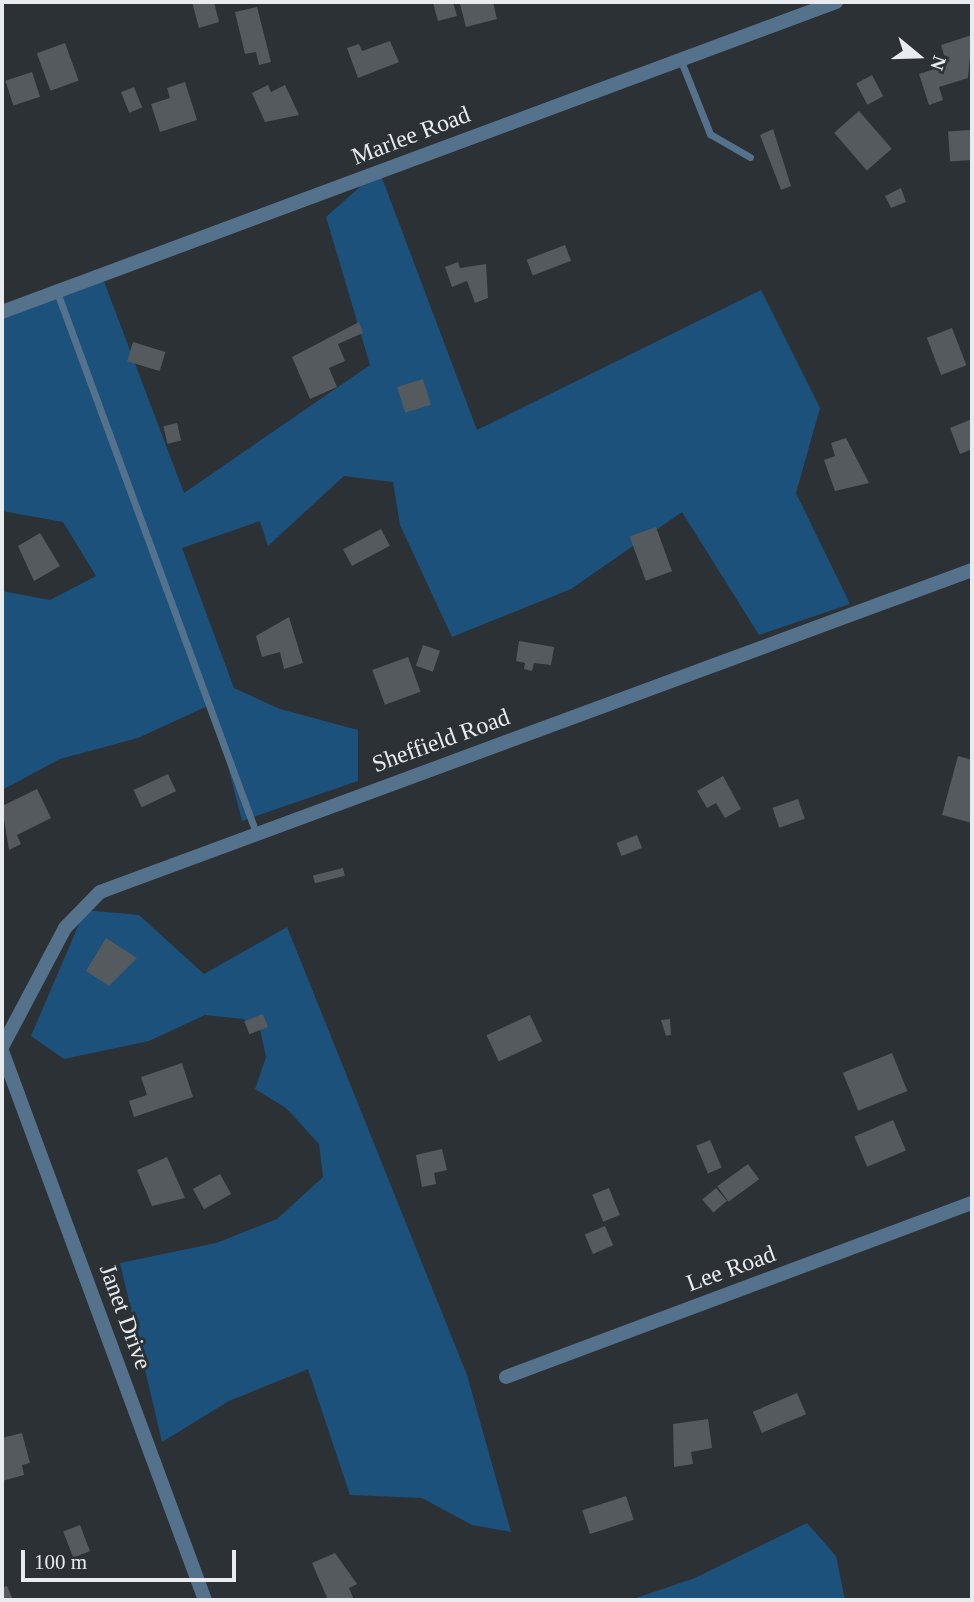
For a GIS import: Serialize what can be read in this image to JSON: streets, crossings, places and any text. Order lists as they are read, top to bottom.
{
  "streets": {
    "street": [
      "Marlee Road",
      "Sheffield Road",
      "Lee Road",
      "Janet Drive"
    ]
  },
  "crossings": [
    ["Sheffield Road", "Janet Drive"]
  ],
  "scale_bar": "100 m",
  "north": "right"
}
